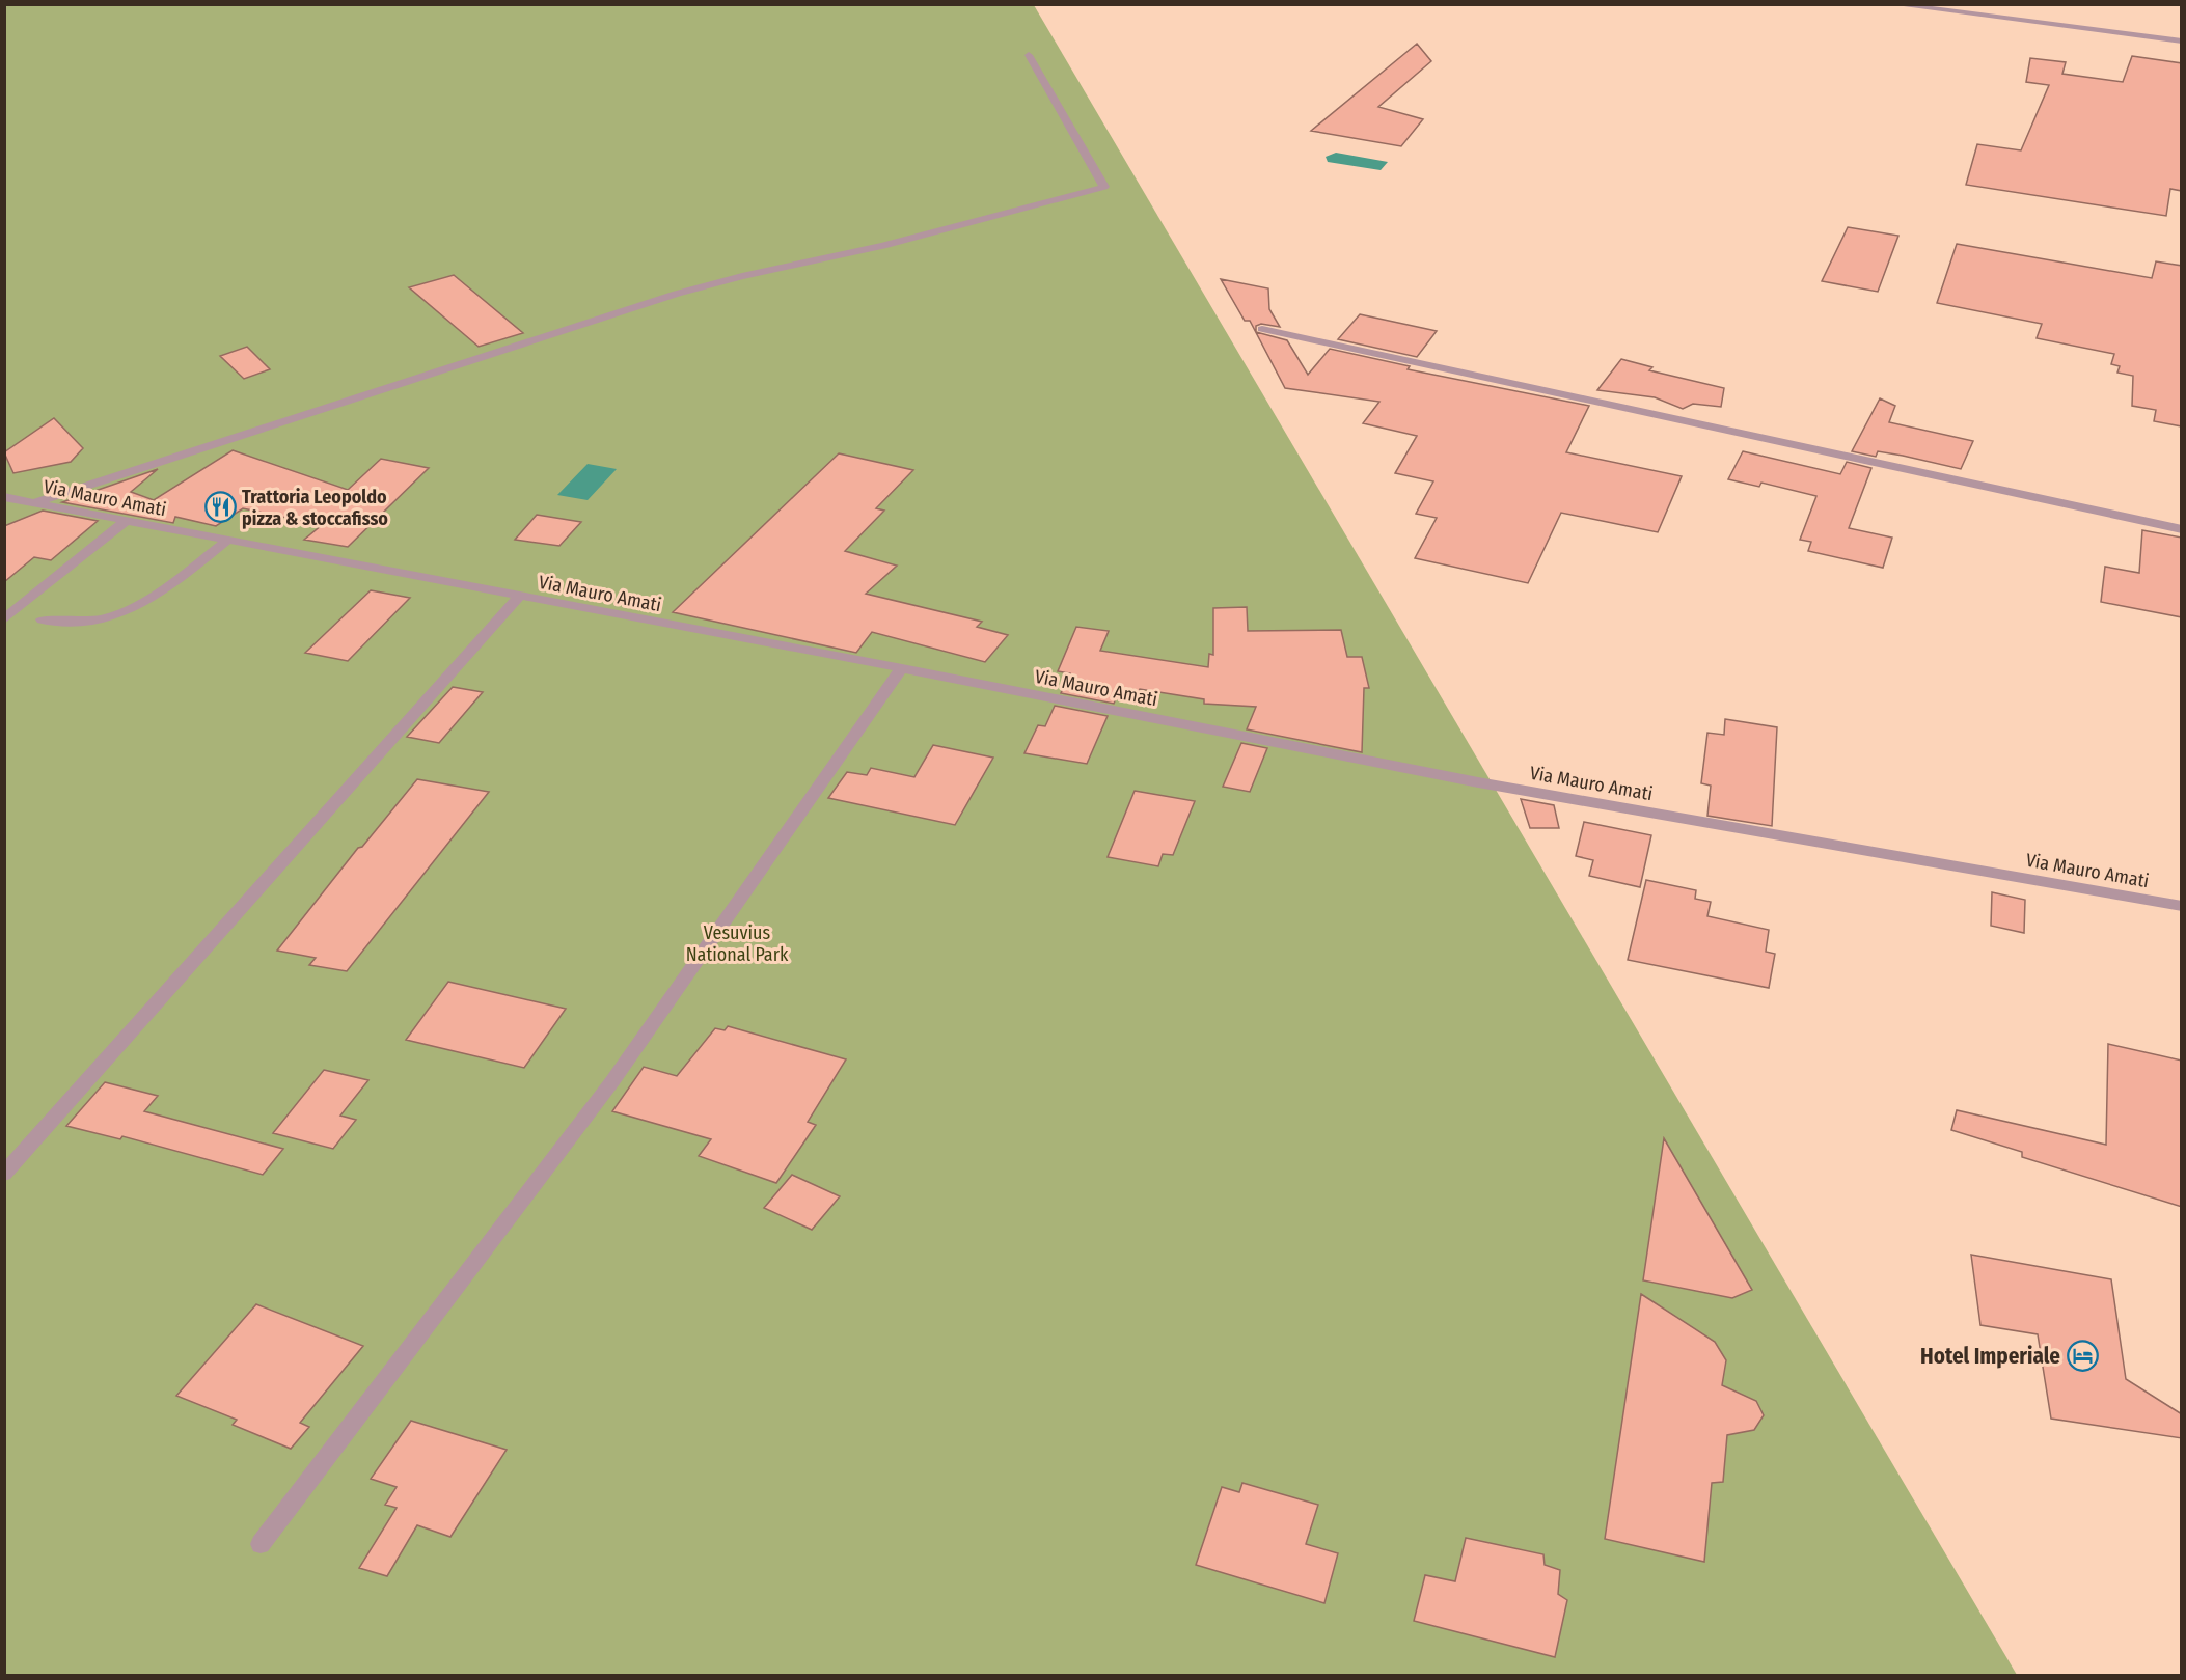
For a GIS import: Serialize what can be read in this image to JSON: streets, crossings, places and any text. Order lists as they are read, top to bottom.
{
  "streets": {
    "street": ["Via Mauro Amati"]
  },
  "parks": ["Vesuvius National Park"],
  "places": {
    "restaurant": ["Trattoria Leopoldo pizza & stoccafisso"],
    "hotel": ["Hotel Imperiale"]
  }
}
